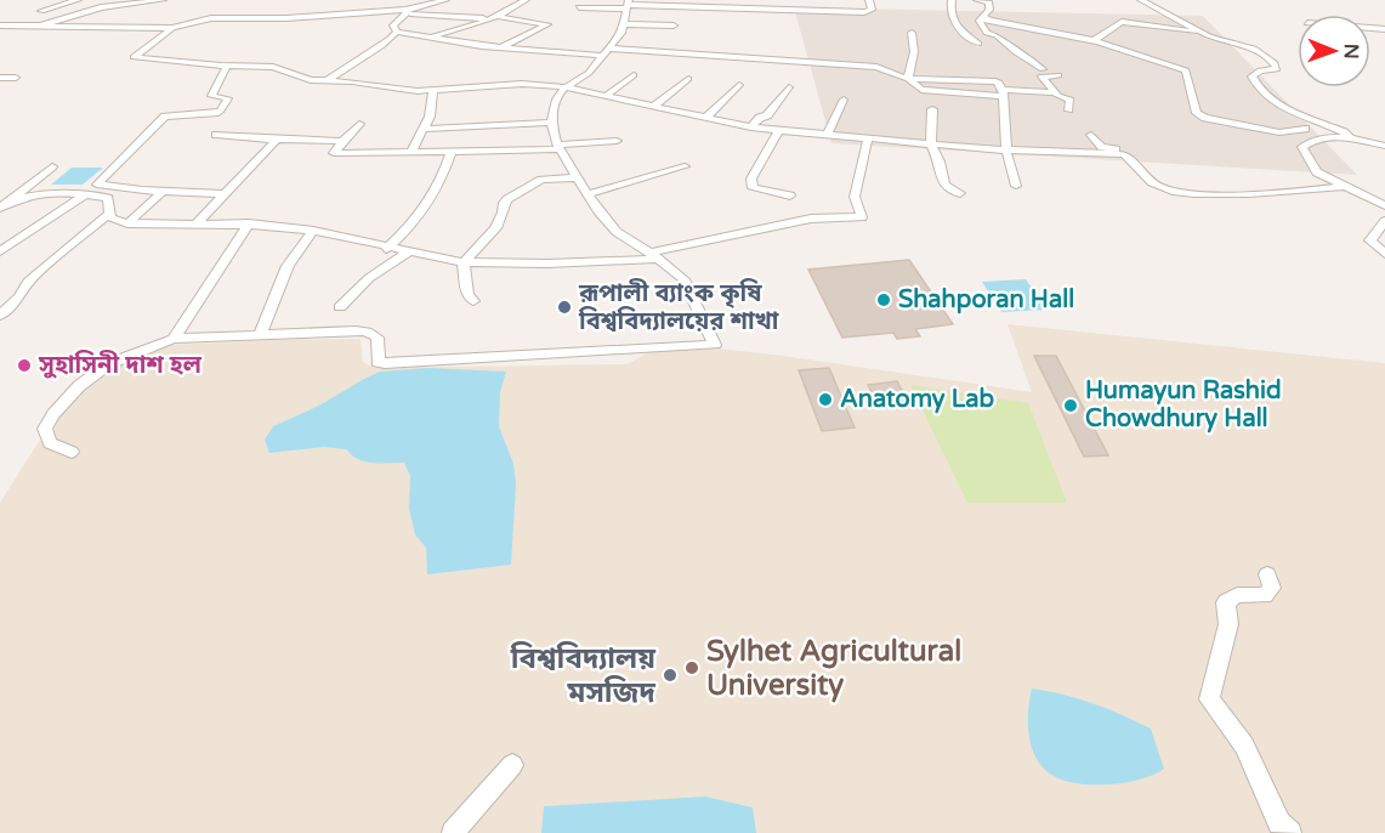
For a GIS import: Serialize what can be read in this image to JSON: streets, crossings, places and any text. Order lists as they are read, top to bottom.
{
  "places": [
    "Shahporan Hall",
    "রূপালী ব্যাংক কৃষি বিশ্ববিদ্যালয়ের শাখা",
    "সুহাসিনী দাশ হল",
    "Anatomy Lab",
    "Humayun Rashid Chowdhury Hall",
    "Sylhet Agricultural University",
    "বিশ্ববিদ্যালয় মসজিদ"
  ],
  "north": "right"
}
